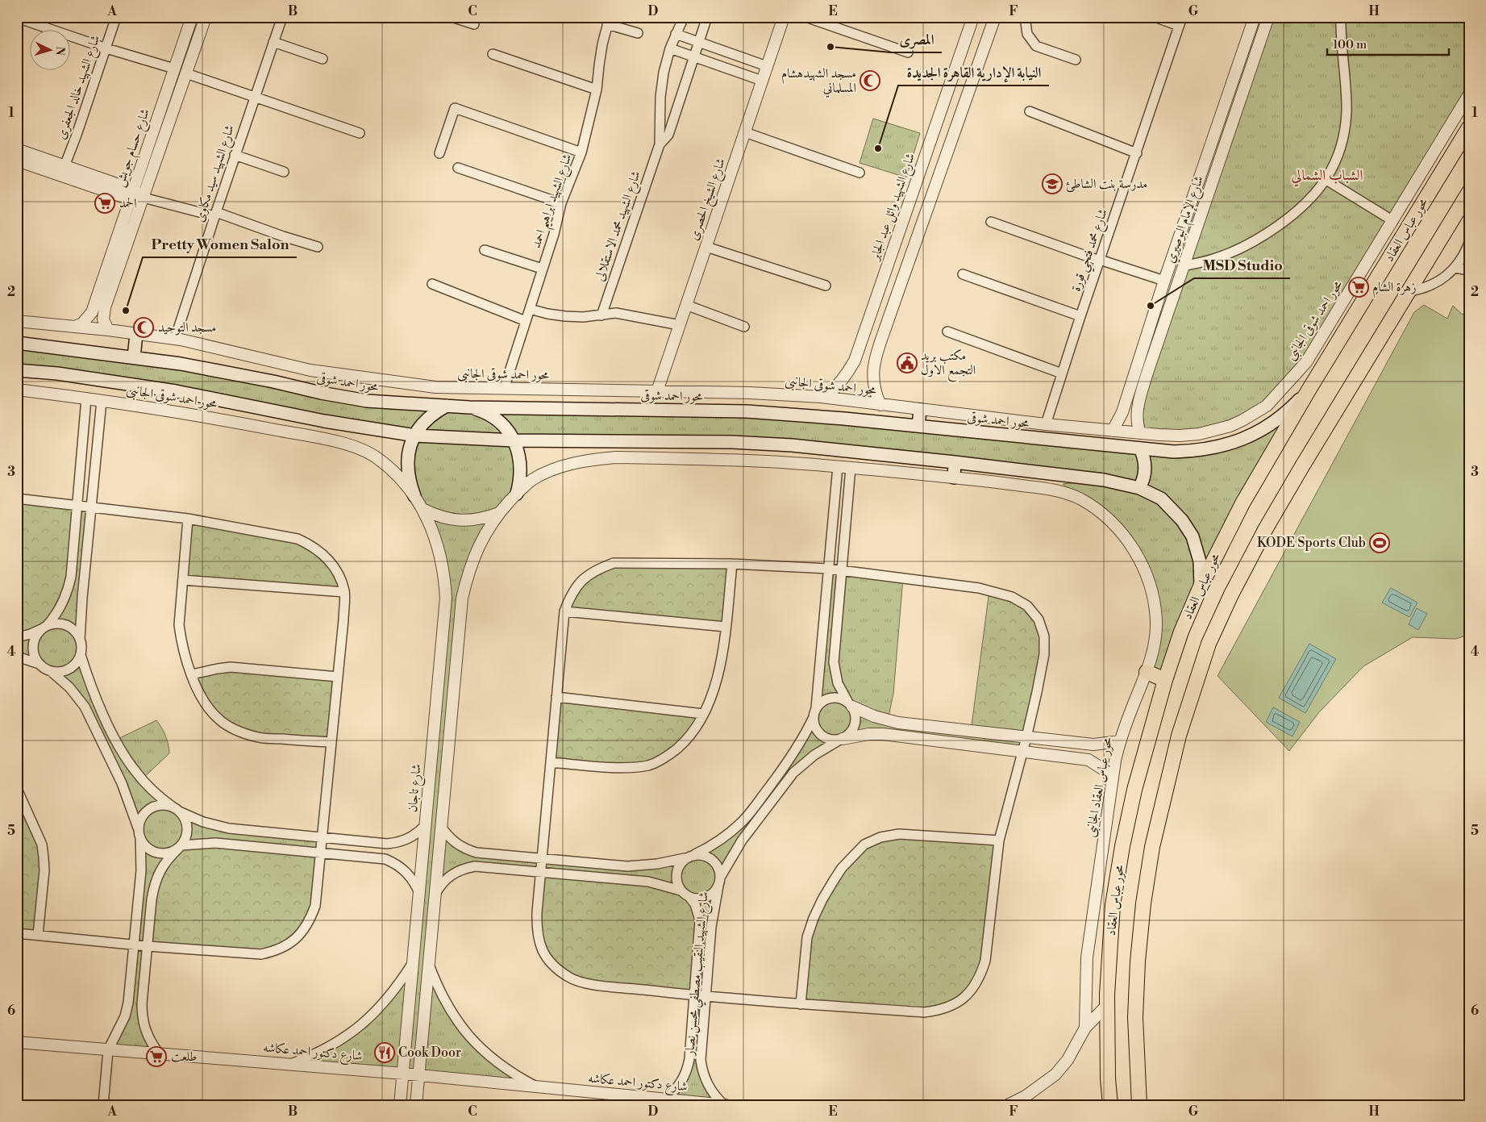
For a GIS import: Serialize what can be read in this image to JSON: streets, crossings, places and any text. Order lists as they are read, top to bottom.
{
  "streets": {
    "main road": ["محور عباس العقاد", "محور احمد شوقى"],
    "street": [
      "شارع الشهيد خالد الجعفرى",
      "شارع حسام جويش",
      "شارع الشهيد سيد مكاوى",
      "شارع الشيخ الحصرى",
      "شارع الشهيد ابراهيم احمد",
      "شارع الشهيد وائل عبد الجابر",
      "شارع الإمام البوصيري",
      "شارع الشهيد محمد الاستقلالى",
      "شارع محمد فتحي قورة",
      "محور احمد شوقى الجانبى",
      "محور عباس العقاد الجانبى",
      "شارع تاجان",
      "شارع الشهيد النقيب مصطفي محسن نصار",
      "شارع دكتور احمد عكاشه"
    ]
  },
  "crossings": [
    ["شارع حسام جويش", "محور احمد شوقى الجانبى"],
    ["شارع الشهيد سيد مكاوى", "محور احمد شوقى الجانبى"],
    ["شارع الشيخ الحصرى", "محور احمد شوقى الجانبى"],
    ["شارع الشهيد ابراهيم احمد", "محور احمد شوقى الجانبى"],
    ["شارع الشهيد وائل عبد الجابر", "محور احمد شوقى الجانبى"],
    ["شارع الإمام البوصيري", "محور احمد شوقى الجانبى"],
    ["محور عباس العقاد", "محور احمد شوقى"],
    ["شارع محمد فتحي قورة", "محور احمد شوقى الجانبى"],
    ["محور احمد شوقى الجانبى", "شارع تاجان"],
    ["شارع تاجان", "شارع دكتور احمد عكاشه"],
    ["شارع الشهيد النقيب مصطفي محسن نصار", "شارع دكتور احمد عكاشه"]
  ],
  "districts": ["الشباب الشمالي"],
  "places": {
    "other": [
      "المصرى",
      "النيابة الإدارية القاهرة الجديدة",
      "MSD Studio",
      "Pretty Women Salon"
    ],
    "mosque": ["مسجد الشهيدهشام المسلماني", "مسجد التوحيد"],
    "school or university": ["مدرسة بنت الشاطئ"],
    "supermarket": ["الحمد", "زهرة الشام", "طلعت"],
    "public building": ["مكتب بريد التجمع الاول"],
    "sports": ["KODE Sports Club"],
    "restaurant": ["Cook Door"]
  },
  "scale_bar": "100 m",
  "north": "right",
  "grid": {
    "columns": [
      "A",
      "B",
      "C",
      "D",
      "E",
      "F",
      "G",
      "H"
    ],
    "rows": [
      "1",
      "2",
      "3",
      "4",
      "5",
      "6"
    ]
  }
}
